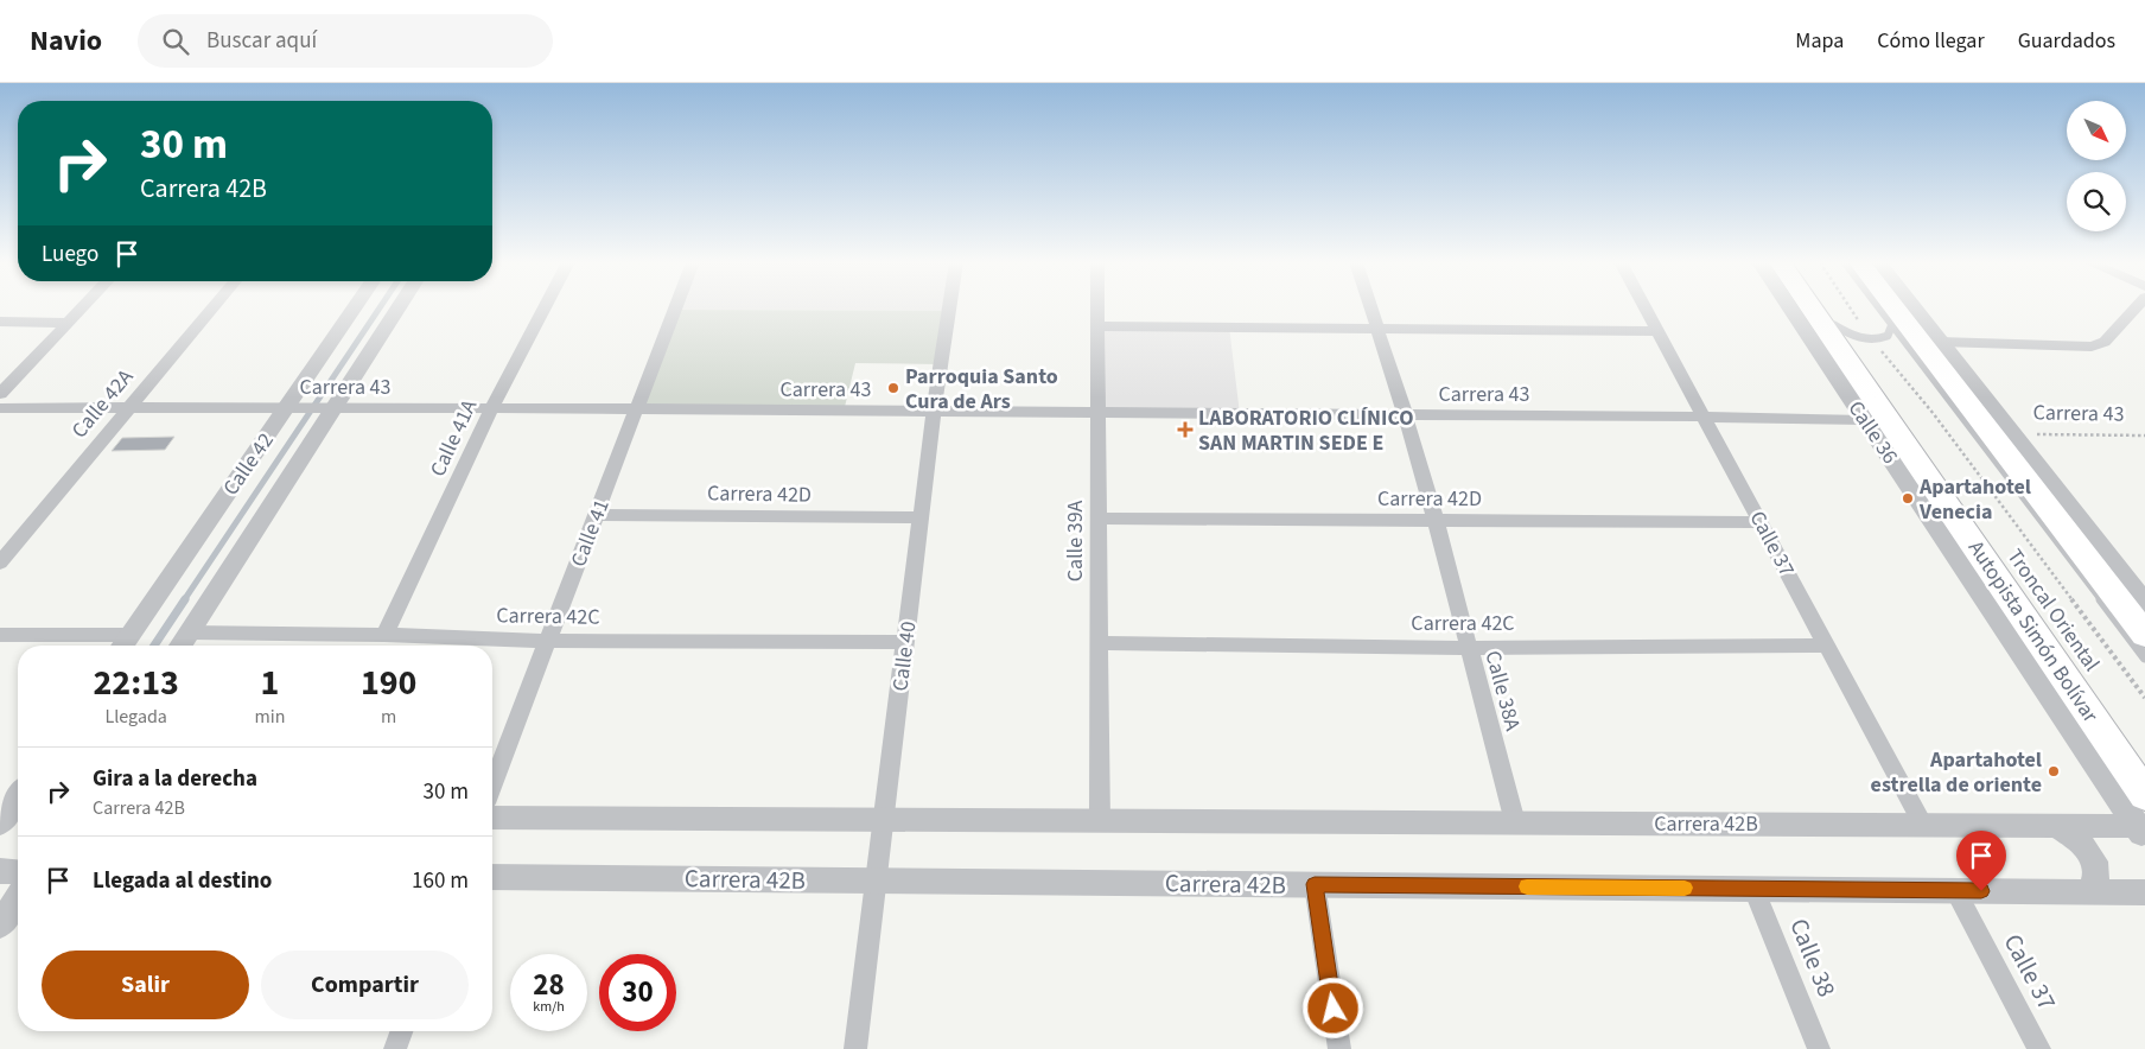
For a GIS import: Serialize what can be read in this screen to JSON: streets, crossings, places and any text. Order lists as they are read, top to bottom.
{
  "streets": {
    "highway": ["Autopista Simón Bolívar"],
    "street": [
      "Carrera 43",
      "Calle 42A",
      "Calle 36",
      "Calle 41A",
      "Calle 42",
      "Carrera 42D",
      "Calle 41",
      "Calle 39A",
      "Calle 37",
      "Carrera 42C",
      "Calle 40",
      "Calle 38A",
      "Carrera 42B",
      "Calle 38"
    ],
    "lane": ["Troncal Oriental"]
  },
  "crossings": [
    ["Carrera 43", "Calle 42A"],
    ["Carrera 43", "Calle 36"],
    ["Carrera 43", "Calle 41A"],
    ["Carrera 43", "Calle 42"],
    ["Carrera 43", "Calle 41"],
    ["Carrera 43", "Calle 39A"],
    ["Carrera 43", "Calle 37"],
    ["Carrera 43", "Calle 40"],
    ["Carrera 43", "Calle 38A"],
    ["Calle 36", "Carrera 42B"],
    ["Calle 41A", "Carrera 42C"],
    ["Calle 42", "Carrera 42C"],
    ["Carrera 42D", "Calle 41"],
    ["Carrera 42D", "Calle 39A"],
    ["Carrera 42D", "Calle 37"],
    ["Carrera 42D", "Calle 40"],
    ["Carrera 42D", "Calle 38A"],
    ["Calle 41", "Carrera 42C"],
    ["Calle 39A", "Carrera 42C"],
    ["Calle 39A", "Carrera 42B"],
    ["Calle 37", "Carrera 42C"],
    ["Calle 37", "Carrera 42B"],
    ["Carrera 42C", "Calle 40"],
    ["Carrera 42C", "Calle 38A"],
    ["Calle 40", "Carrera 42B"],
    ["Calle 38A", "Carrera 42B"],
    ["Carrera 42B", "Calle 38"]
  ],
  "places": {
    "other": ["Parroquia Santo Cura de Ars", "Apartahotel Venecia", "Apartahotel estrella de oriente"],
    "health": ["LABORATORIO CLÍNICO SAN MARTIN SEDE E"]
  },
  "north": "bottom right",
  "page": {
    "header": "Navio",
    "search": "Buscar aquí",
    "nav": ["Mapa", "Cómo llegar", "Guardados"],
    "turn": ["30 m", "Carrera 42B"],
    "then": "Luego",
    "eta": [
      "22:13",
      "Llegada",
      "1",
      "min",
      "190",
      "m"
    ],
    "list": [
      {
        "name": "Gira a la derecha",
        "note": "Carrera 42B",
        "value": "30 m"
      },
      {
        "name": "Llegada al destino",
        "value": "160 m"
      }
    ],
    "buttons": ["Salir", "Compartir"],
    "speed": "28 km/h",
    "limit": "30"
  }
}
